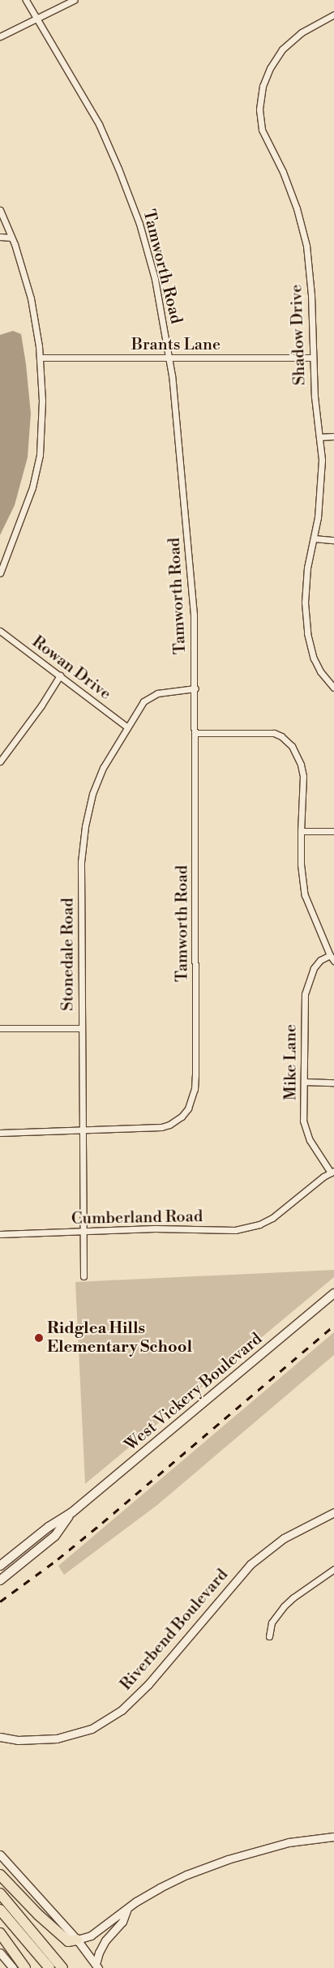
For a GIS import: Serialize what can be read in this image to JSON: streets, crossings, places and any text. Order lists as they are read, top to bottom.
{
  "streets": {
    "main road": ["West Vickery Boulevard"],
    "street": [
      "Tamworth Road",
      "Shadow Drive",
      "Brants Lane",
      "Rowan Drive",
      "Stonedale Road",
      "Mike Lane",
      "Cumberland Road",
      "Riverbend Boulevard"
    ]
  },
  "crossings": [
    ["Tamworth Road", "Brants Lane"],
    ["Tamworth Road", "Stonedale Road"],
    ["Shadow Drive", "Brants Lane"],
    ["Rowan Drive", "Stonedale Road"],
    ["Stonedale Road", "Cumberland Road"],
    ["Mike Lane", "Cumberland Road"]
  ],
  "places": ["Ridglea Hills Elementary School"]
}
